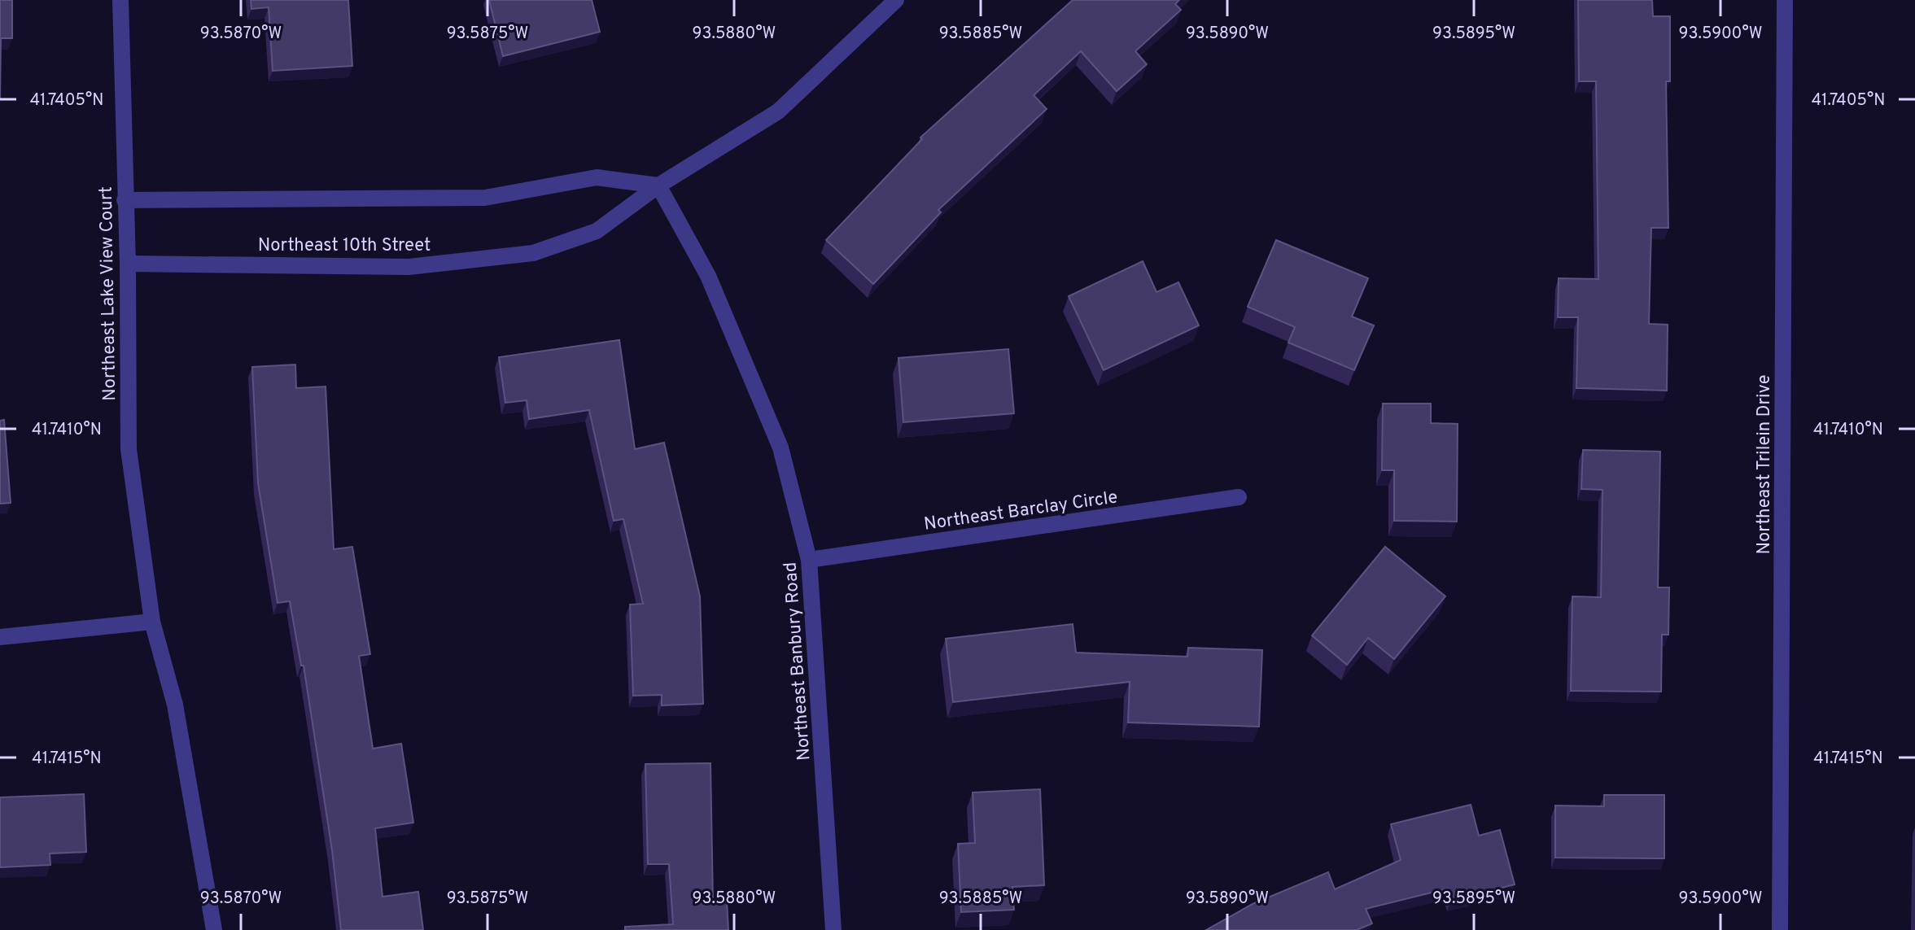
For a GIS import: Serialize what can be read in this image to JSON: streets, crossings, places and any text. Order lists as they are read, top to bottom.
{
  "streets": {
    "street": [
      "Northeast 10th Street",
      "Northeast Lake View Court",
      "Northeast Trilein Drive",
      "Northeast Barclay Circle",
      "Northeast Banbury Road"
    ]
  },
  "crossings": [
    ["Northeast 10th Street", "Northeast Lake View Court"],
    ["Northeast 10th Street", "Northeast Banbury Road"],
    ["Northeast Barclay Circle", "Northeast Banbury Road"]
  ],
  "coordinates": [
    "93.5870°W",
    "93.5875°W",
    "93.5880°W",
    "93.5885°W",
    "93.5890°W",
    "93.5895°W",
    "93.5900°W",
    "41.7405°N",
    "41.7410°N",
    "41.7415°N"
  ]
}
